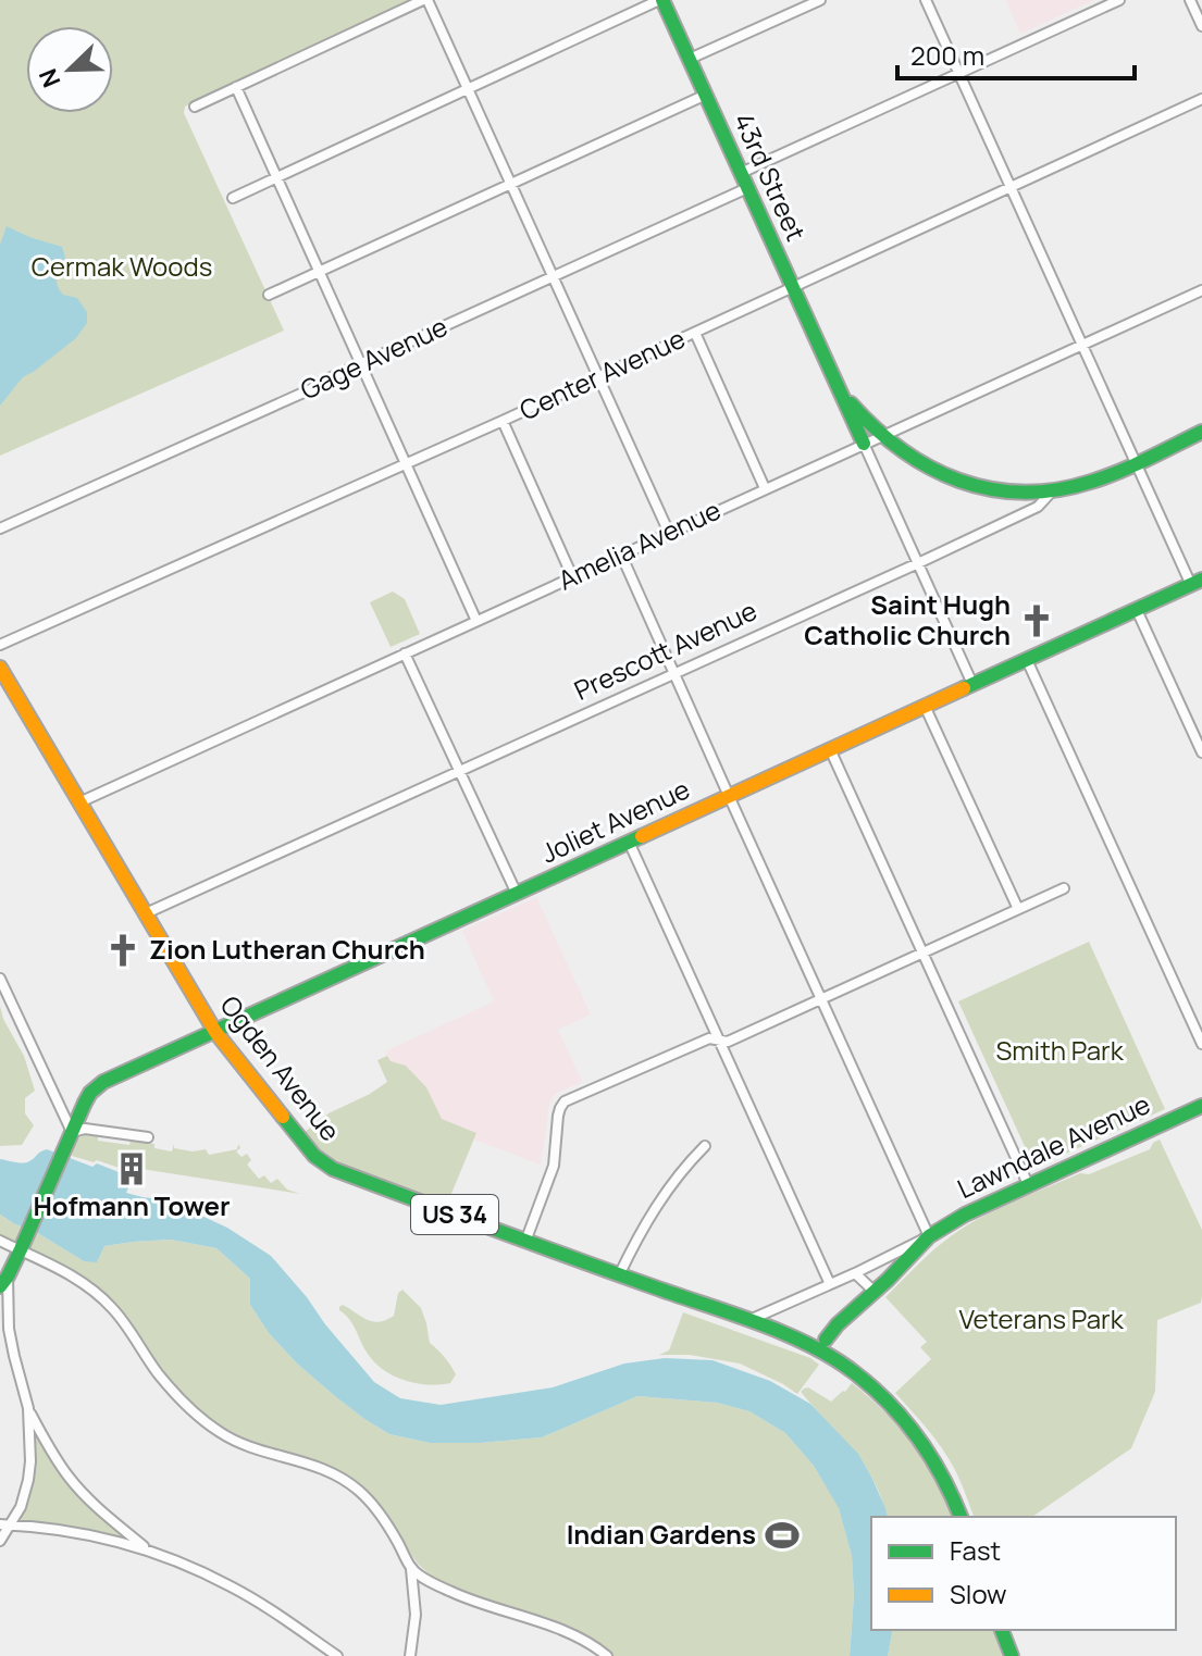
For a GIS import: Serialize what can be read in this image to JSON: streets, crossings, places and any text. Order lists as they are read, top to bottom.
{
  "streets": {
    "main road": [
      "43rd Street",
      "Prescott Avenue",
      "Joliet Avenue",
      "Ogden Avenue",
      "Lawndale Avenue",
      "US 34"
    ],
    "street": ["Gage Avenue", "Center Avenue", "Amelia Avenue"]
  },
  "crossings": [
    ["43rd Street", "Gage Avenue"],
    ["43rd Street", "Center Avenue"],
    ["Amelia Avenue", "Ogden Avenue"],
    ["Prescott Avenue", "Ogden Avenue"],
    ["Joliet Avenue", "Ogden Avenue"],
    ["Ogden Avenue", "Lawndale Avenue"]
  ],
  "parks": ["Cermak Woods", "Smith Park", "Veterans Park"],
  "places": {
    "church": ["Saint Hugh Catholic Church", "Zion Lutheran Church"],
    "building": ["Hofmann Tower"],
    "sports": ["Indian Gardens"]
  },
  "legend": ["Fast", "Slow"],
  "scale_bar": "200 m",
  "north": "bottom left"
}
